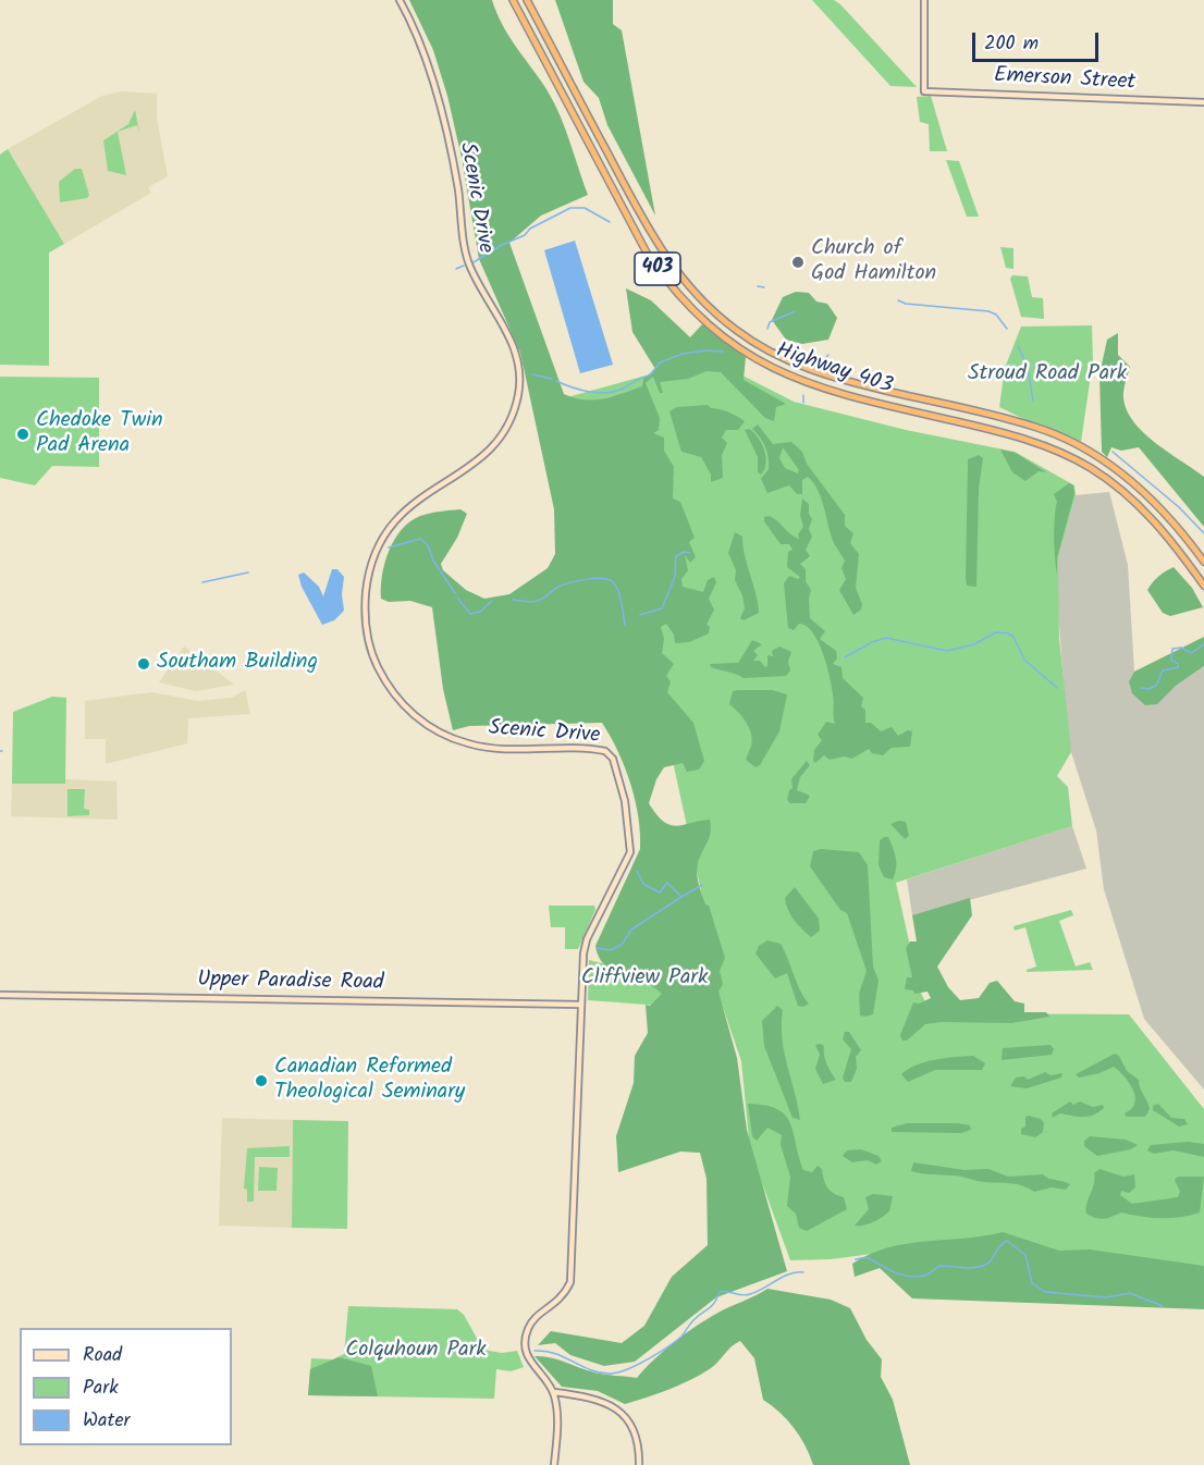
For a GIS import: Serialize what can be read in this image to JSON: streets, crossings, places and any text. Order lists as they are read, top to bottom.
{
  "streets": {
    "highway": ["403", "Highway 403"],
    "street": ["Emerson Street", "Scenic Drive", "Upper Paradise Road"]
  },
  "crossings": [
    ["Scenic Drive", "Upper Paradise Road"]
  ],
  "parks": ["Stroud Road Park", "Cliffview Park", "Colquhoun Park"],
  "places": [
    "Church of God Hamilton",
    "Chedoke Twin Pad Arena",
    "Southam Building",
    "Canadian Reformed Theological Seminary"
  ],
  "legend": ["Road", "Park", "Water"],
  "scale_bar": "200 m"
}
